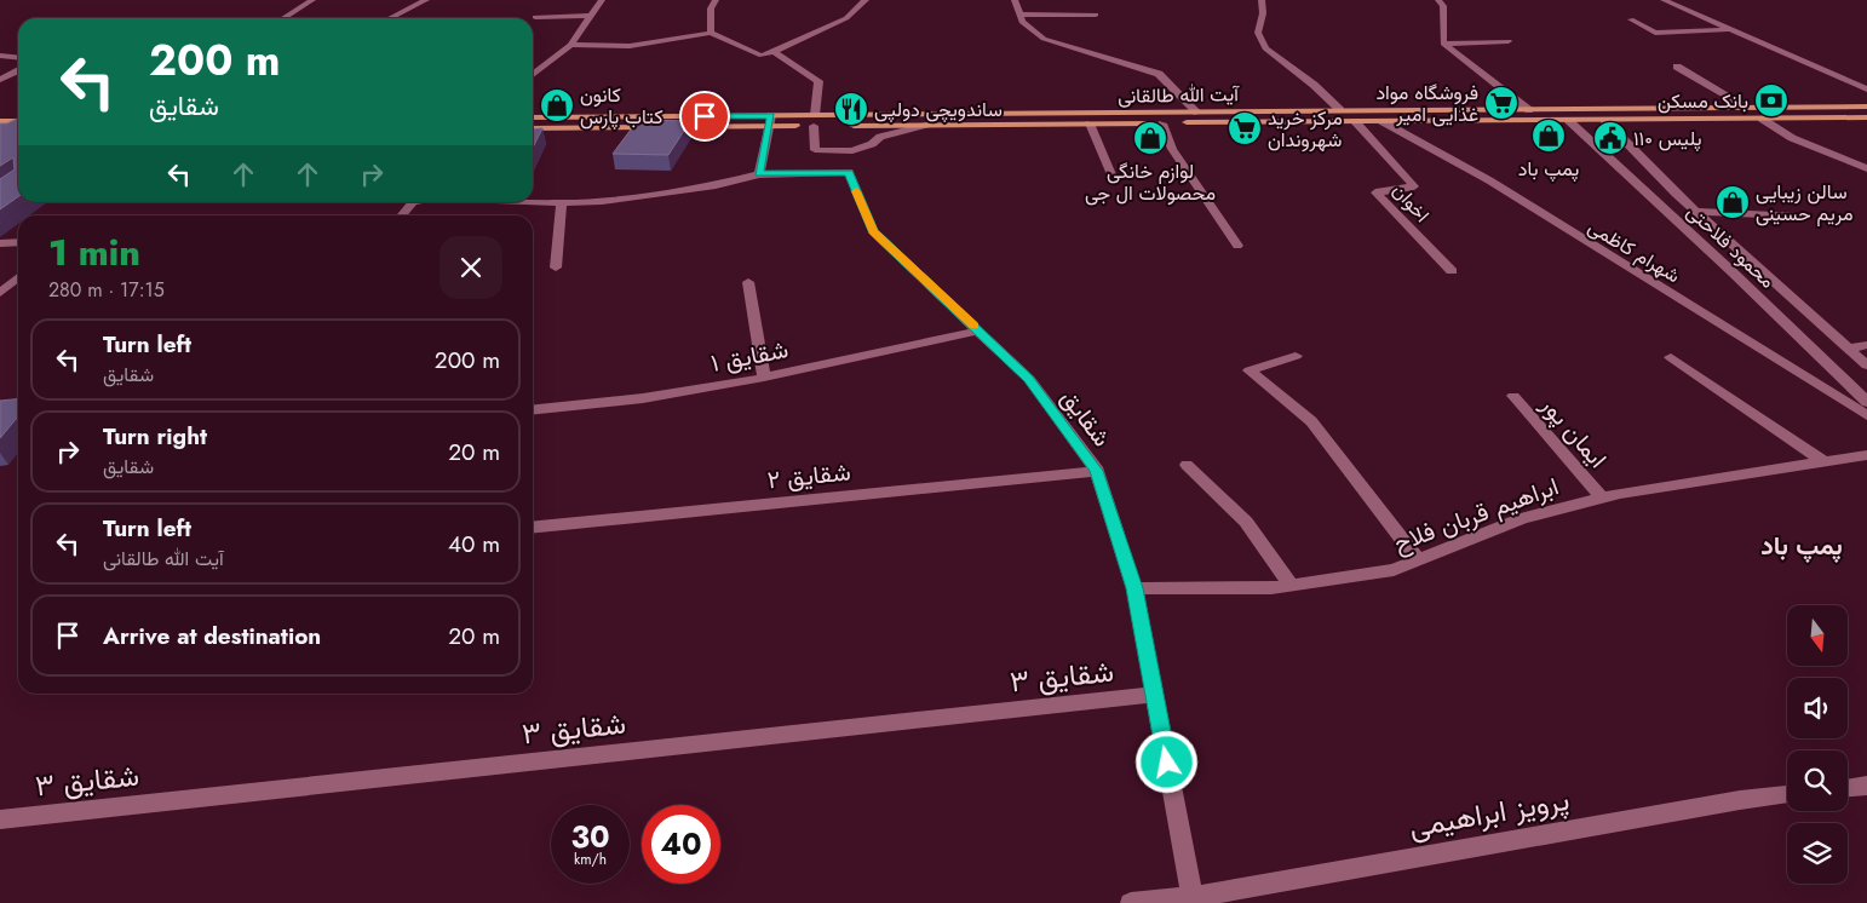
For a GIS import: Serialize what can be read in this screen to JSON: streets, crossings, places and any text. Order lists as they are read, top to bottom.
{
  "streets": {
    "main road": ["آیت الله طالقانی"],
    "street": [
      "اخوان",
      "محمود فلاحتی",
      "شهرام کاظمی",
      "شقایق ۱",
      "شقایق",
      "ایمان پور",
      "شقایق ۲",
      "ابراهیم قربان فلاح",
      "شقایق ۳",
      "پرویز ابراهیمی"
    ]
  },
  "crossings": [
    ["آیت الله طالقانی", "اخوان"],
    ["آیت الله طالقانی", "محمود فلاحتی"],
    ["آیت الله طالقانی", "شهرام کاظمی"],
    ["شقایق ۱", "شقایق"],
    ["شقایق", "شقایق ۲"],
    ["شقایق", "ابراهیم قربان فلاح"],
    ["شقایق", "شقایق ۳"],
    ["شقایق", "پرویز ابراهیمی"],
    ["ایمان پور", "ابراهیم قربان فلاح"]
  ],
  "districts": ["پمپ باد"],
  "places": {
    "bank": ["بانک مسکن"],
    "supermarket": ["فروشگاه مواد غذایی امیر", "مرکز خرید شهروندان"],
    "shop": [
      "کانون کتاب پارس",
      "پمپ باد",
      "لوازم خانگی محصولات ال جی",
      "سالن زیبایی مریم حسینی"
    ],
    "restaurant": ["ساندویچی دولپی"],
    "public building": ["پلیس ۱۱۰"]
  },
  "north": "bottom",
  "page": {
    "turn": ["200 m", "شقایق"],
    "heading": ["1 min", "280 m · 17:15"],
    "list": [
      {
        "name": "Turn left",
        "note": "شقایق",
        "value": "200 m"
      },
      {
        "name": "Turn right",
        "note": "شقایق",
        "value": "20 m"
      },
      {
        "name": "Turn left",
        "note": "آیت الله طالقانی",
        "value": "40 m"
      },
      {
        "name": "Arrive at destination",
        "value": "20 m"
      }
    ],
    "speed": "30 km/h",
    "limit": "40"
  }
}
